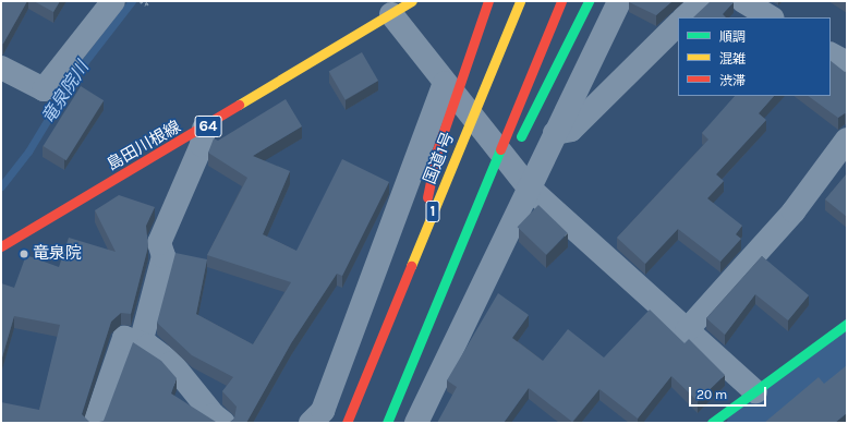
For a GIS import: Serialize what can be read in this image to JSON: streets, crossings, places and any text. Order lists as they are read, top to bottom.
{
  "streets": {
    "main road": [
      "64",
      "島田川根線",
      "国道1号",
      "1"
    ]
  },
  "water": ["竜泉院川"],
  "places": ["竜泉院"],
  "legend": ["順調", "混雑", "渋滞"],
  "scale_bar": "20 m"
}
